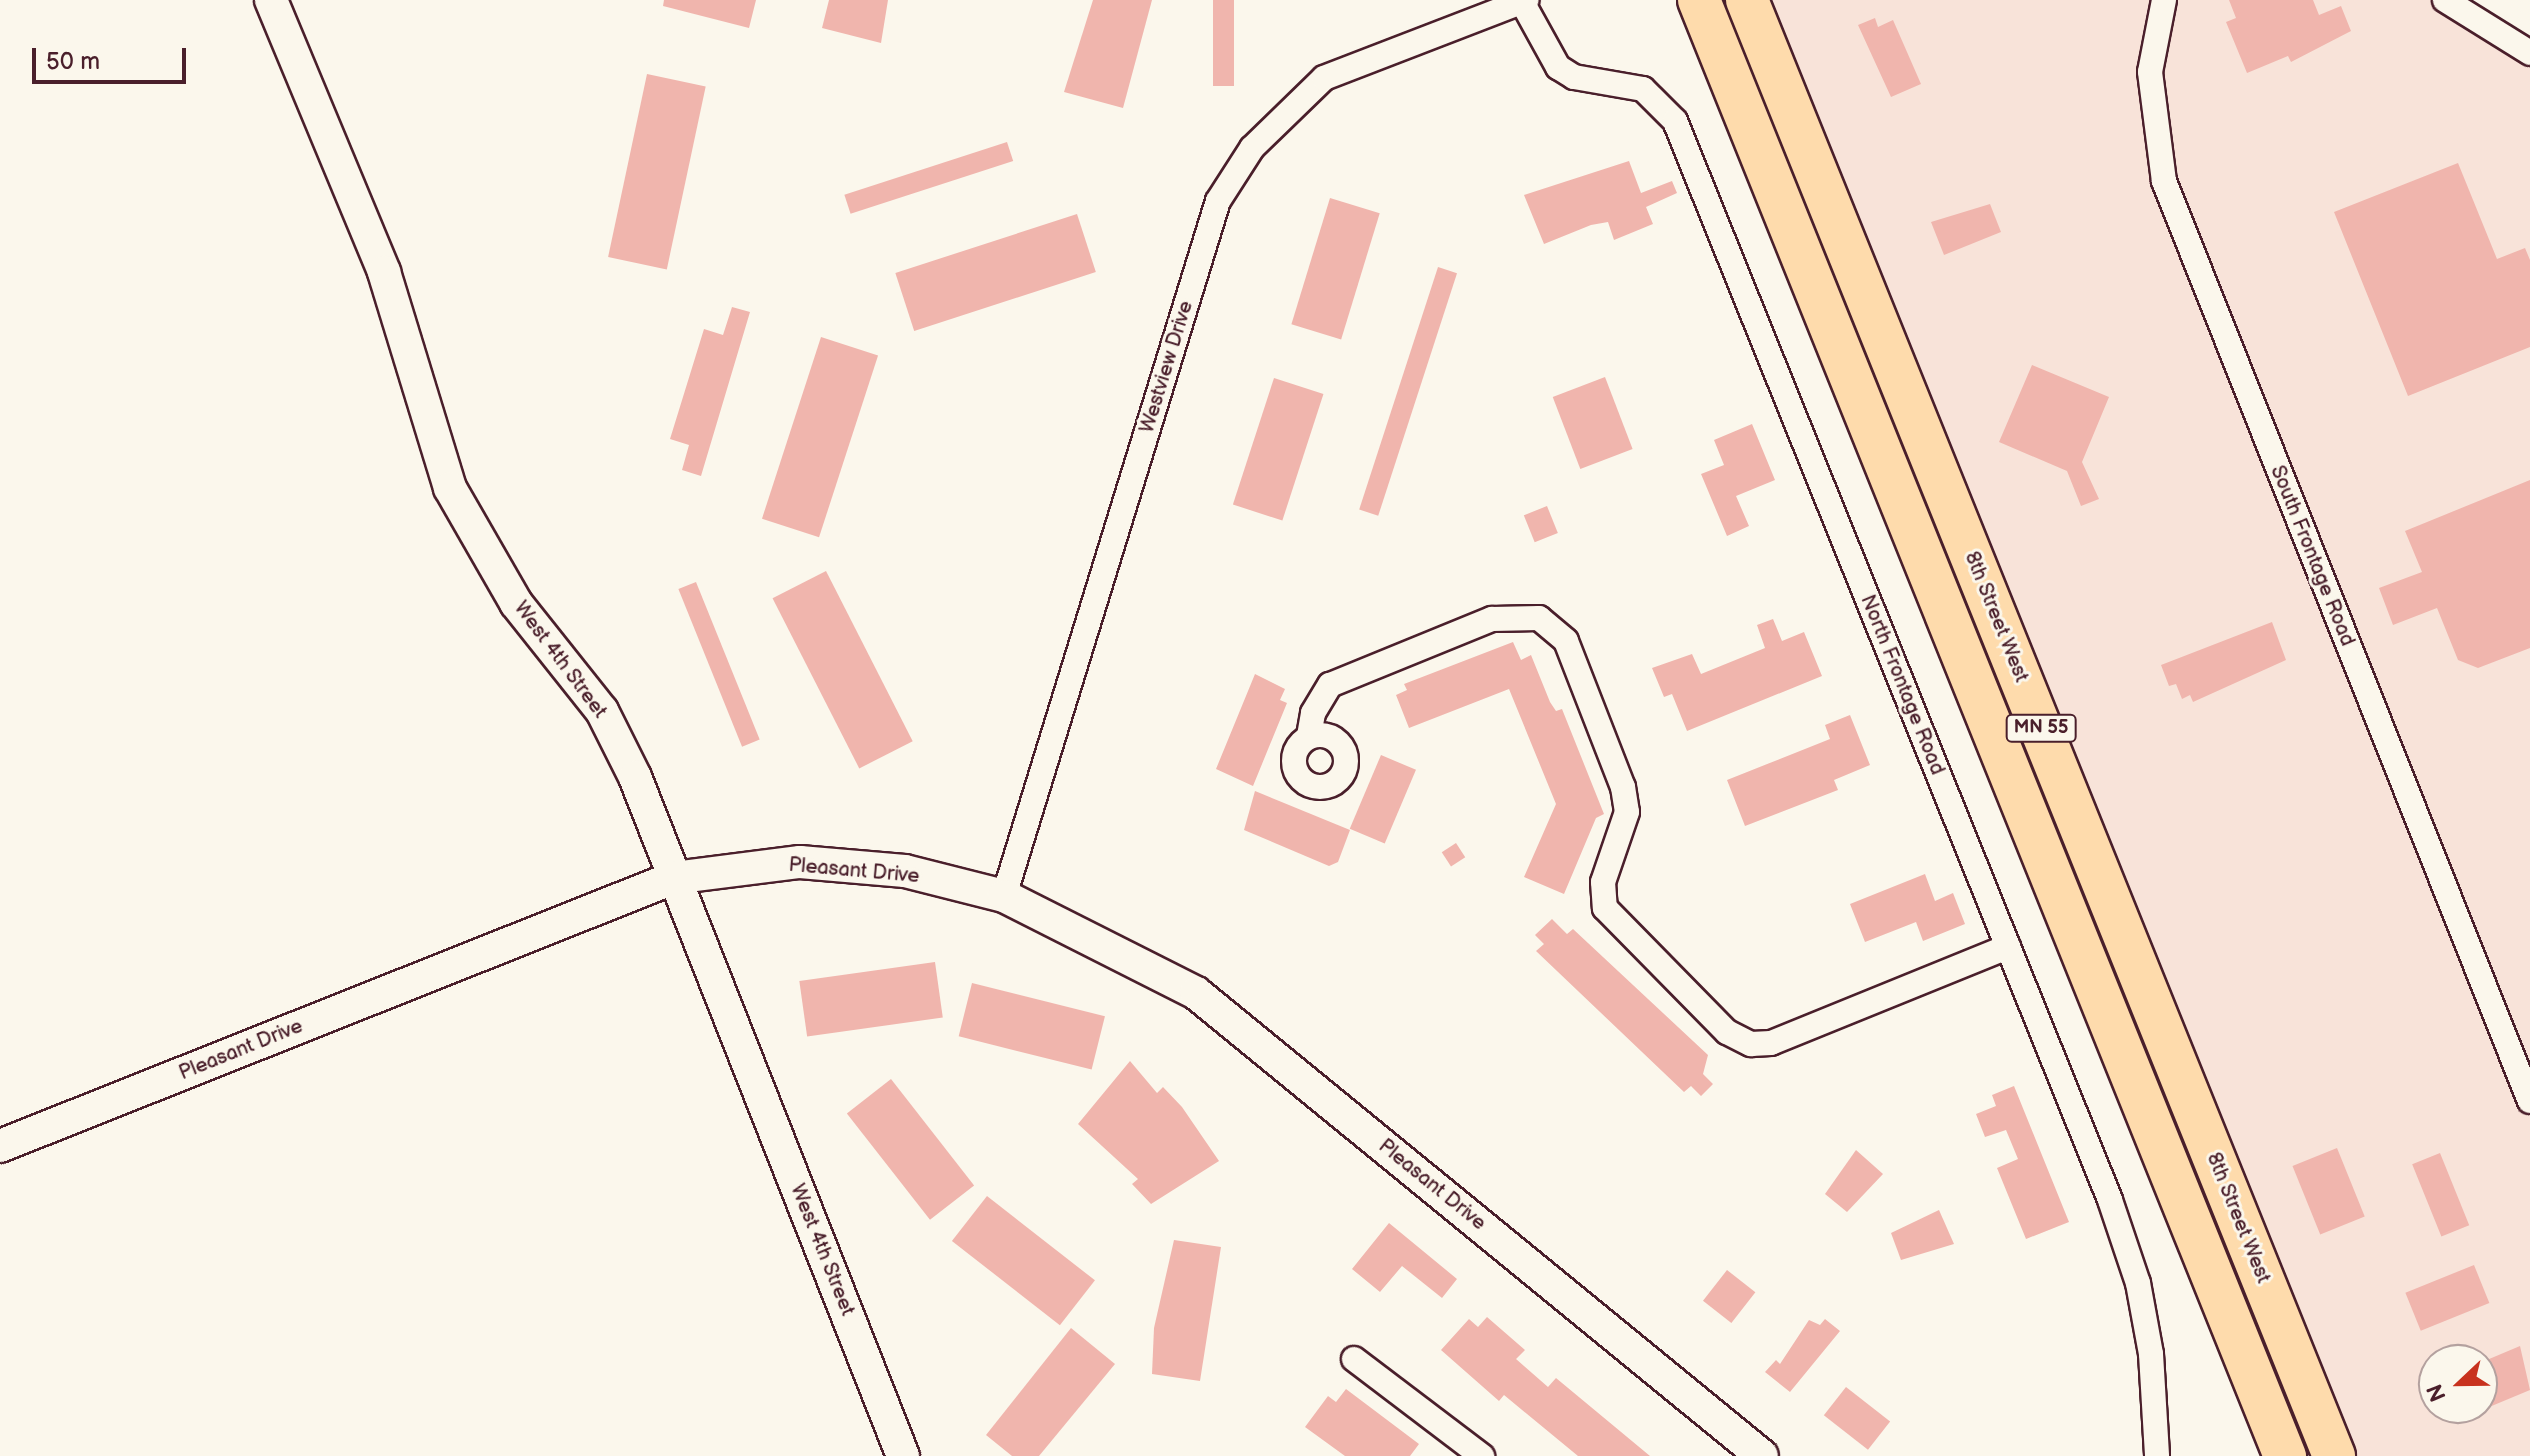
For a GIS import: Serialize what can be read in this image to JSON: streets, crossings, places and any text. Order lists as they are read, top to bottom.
{
  "streets": {
    "highway": ["8th Street West", "MN 55"],
    "street": [
      "Westview Drive",
      "South Frontage Road",
      "West 4th Street",
      "North Frontage Road",
      "Pleasant Drive"
    ]
  },
  "crossings": [
    ["Westview Drive", "North Frontage Road"],
    ["Westview Drive", "Pleasant Drive"],
    ["West 4th Street", "Pleasant Drive"]
  ],
  "scale_bar": "50 m",
  "north": "left"
}
